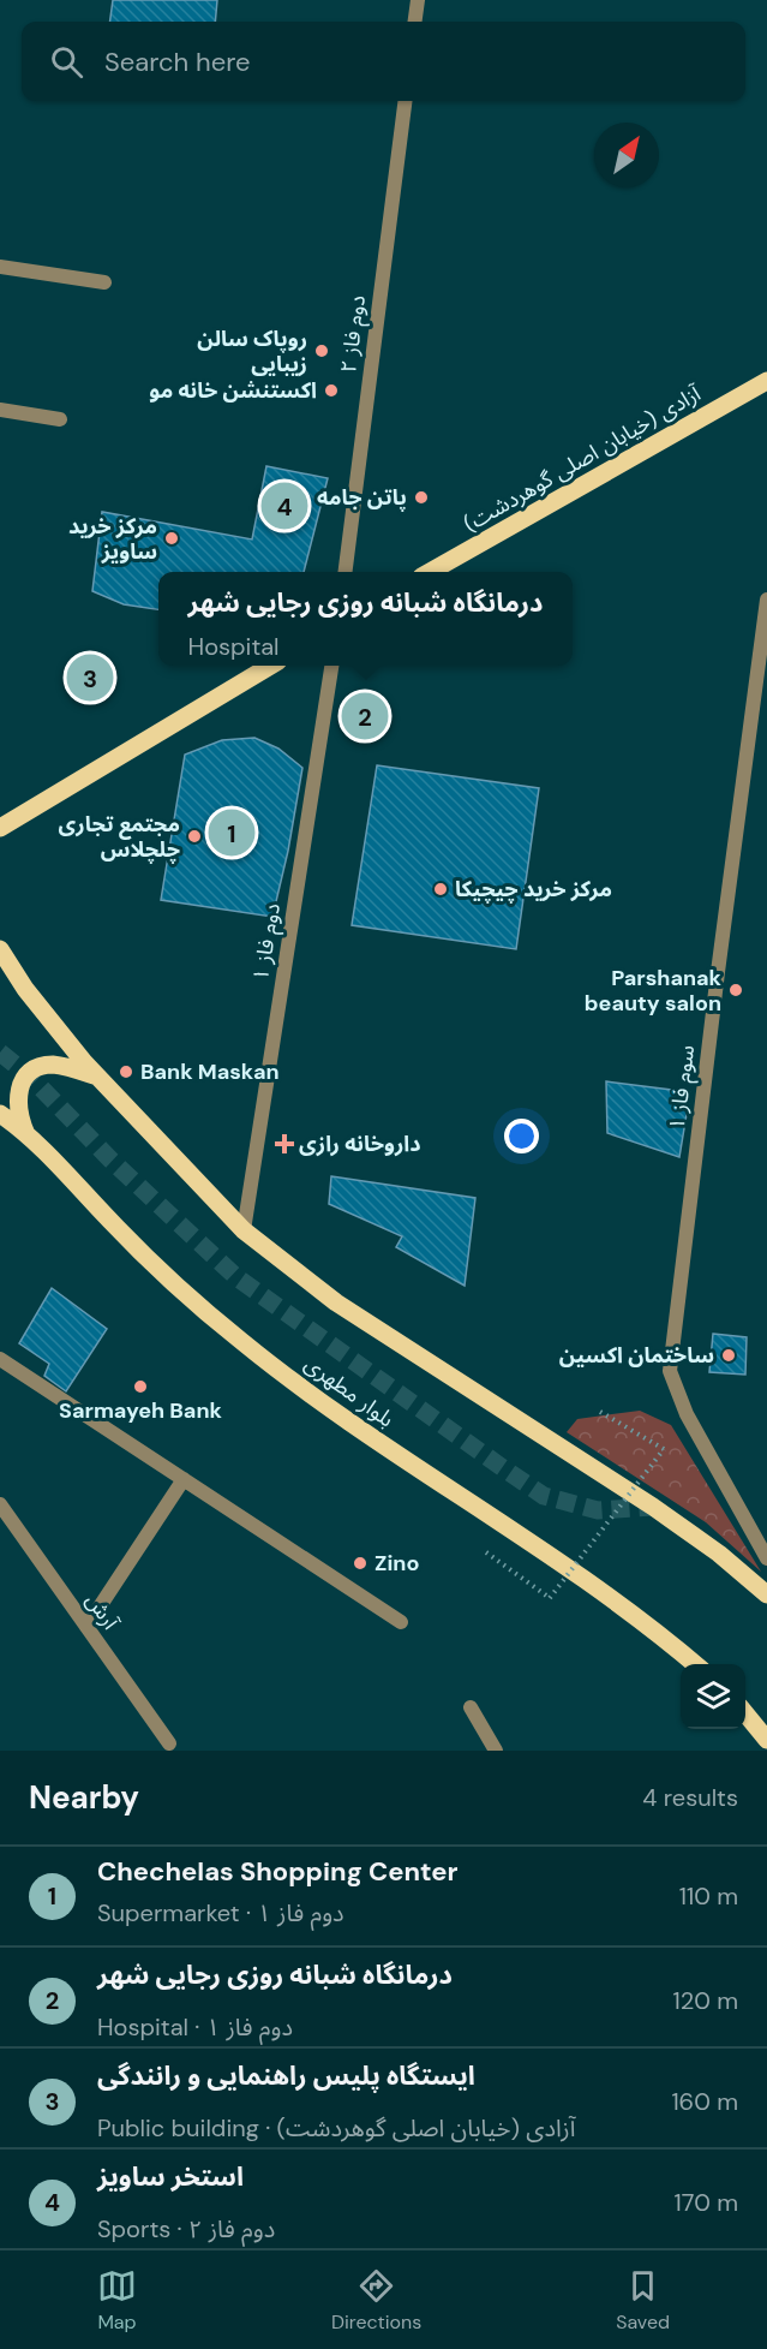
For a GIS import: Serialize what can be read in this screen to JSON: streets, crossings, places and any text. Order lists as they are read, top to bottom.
{
  "streets": {
    "main road": ["آزادی (خیابان اصلی گوهردشت)", "بلوار مطهری"],
    "street": [
      "دوم فاز ۲",
      "دوم فاز ۱",
      "سوم فاز ۱",
      "آرش"
    ]
  },
  "places": {
    "other": [
      "روپاک سالن زیبایی",
      "اکستنشن خانه مو",
      "پاتن جامه",
      "مرکز خرید ساویز",
      "مجتمع تجاری چلچلاس",
      "مرکز خرید چیچیکا",
      "Parshanak beauty salon",
      "Bank Maskan",
      "ساختمان اکسین",
      "Sarmayeh Bank",
      "Zino"
    ],
    "health": ["داروخانه رازی"]
  },
  "north": "top right",
  "page": {
    "search": "Search here",
    "pins": [
      "4",
      "3",
      "2",
      "1"
    ],
    "popup": ["درمانگاه شبانه روزی رجایی شهر", "Hospital"],
    "heading": ["Nearby", "4 results"],
    "list": [
      {
        "mark": "1",
        "name": "Chechelas Shopping Center",
        "note": "Supermarket · دوم فاز ۱",
        "value": "110 m"
      },
      {
        "mark": "2",
        "name": "درمانگاه شبانه روزی رجایی شهر",
        "note": "Hospital · دوم فاز ۱",
        "value": "120 m"
      },
      {
        "mark": "3",
        "name": "ایستگاه پلیس راهنمایی و رانندگی",
        "note": "Public building · آزادی (خیابان اصلی گوهردشت)",
        "value": "160 m"
      },
      {
        "mark": "4",
        "name": "استخر ساویز",
        "note": "Sports · دوم فاز ۲",
        "value": "170 m"
      }
    ],
    "nav": ["Map", "Directions", "Saved"]
  }
}
